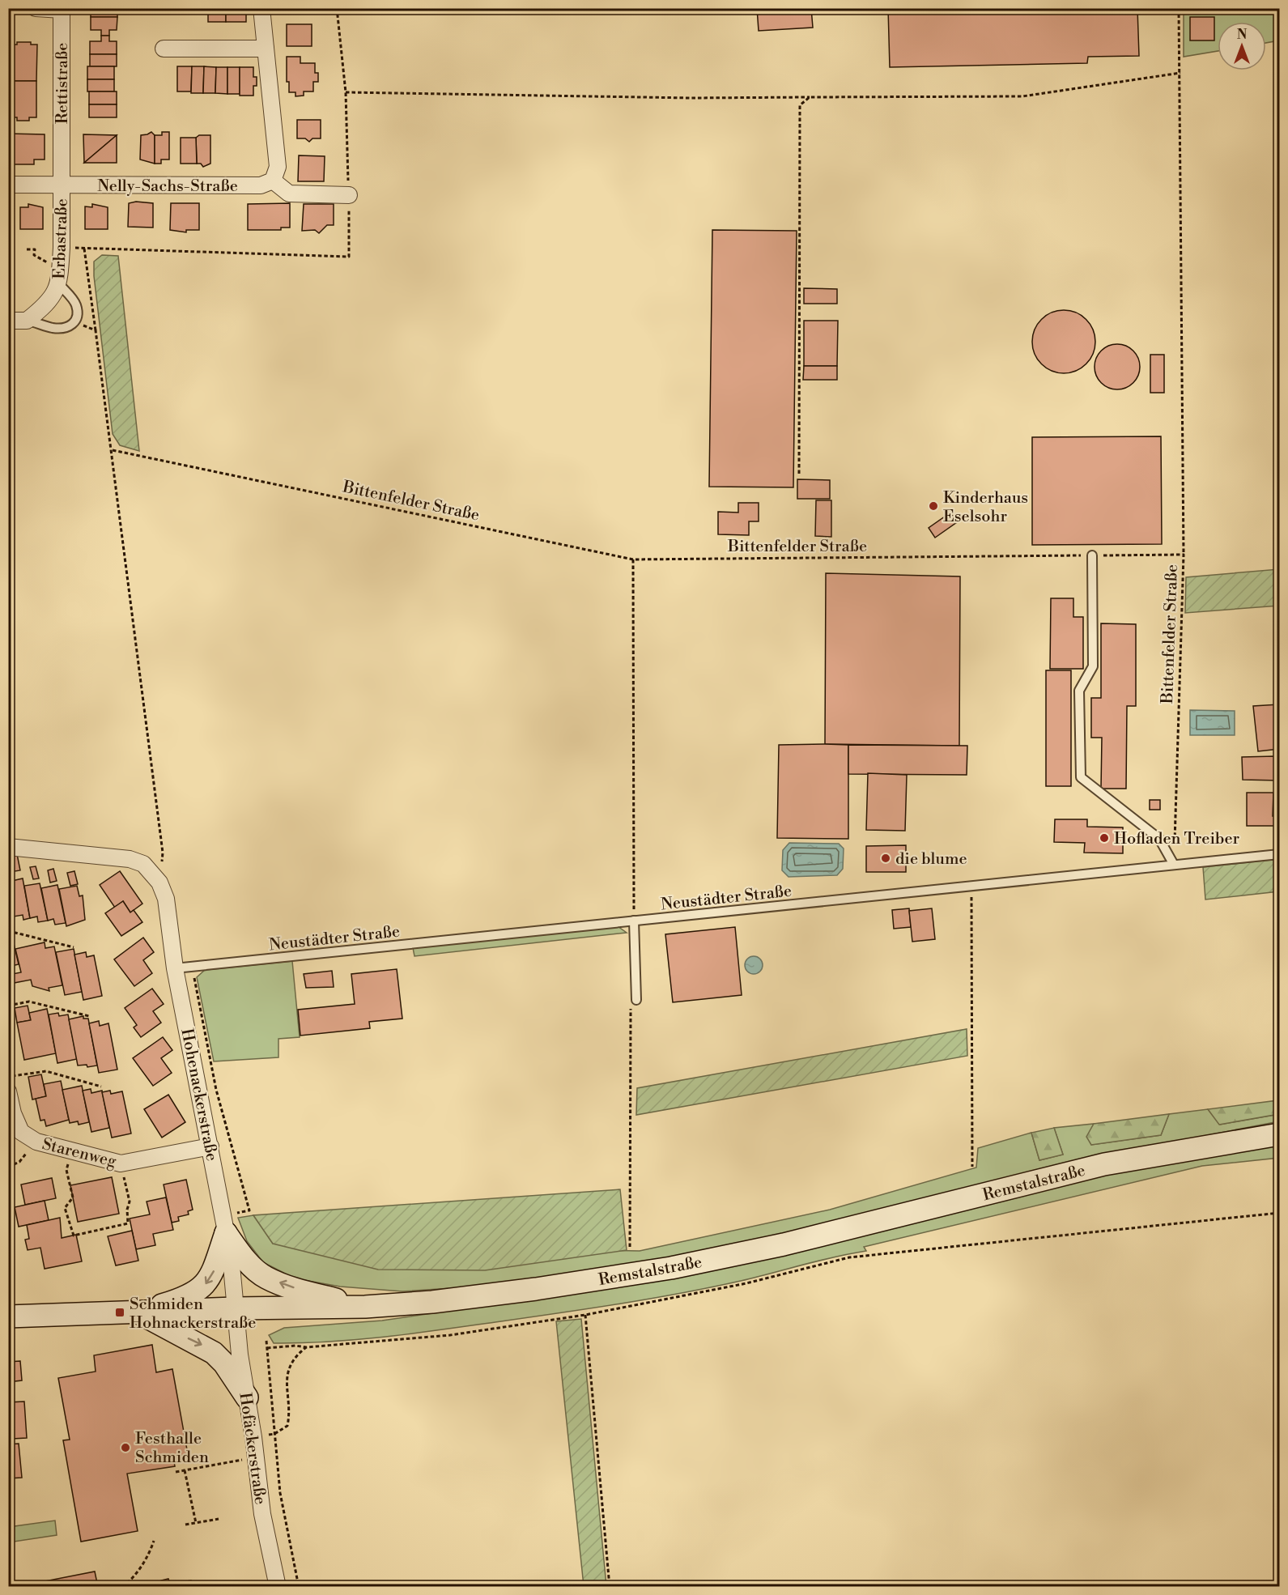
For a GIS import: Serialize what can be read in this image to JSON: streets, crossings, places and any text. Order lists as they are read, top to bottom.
{
  "streets": {
    "street": [
      "Rettistraße",
      "Nelly-Sachs-Straße",
      "Erbastraße",
      "Hohenackerstraße",
      "Starenweg",
      "Remstalstraße",
      "Hofäckerstraße"
    ],
    "lane": ["Neustädter Straße"],
    "path": ["Bittenfelder Straße"]
  },
  "crossings": [
    ["Rettistraße", "Nelly-Sachs-Straße"],
    ["Rettistraße", "Erbastraße"],
    ["Nelly-Sachs-Straße", "Erbastraße"],
    ["Bittenfelder Straße", "Neustädter Straße"],
    ["Neustädter Straße", "Hohenackerstraße"],
    ["Hohenackerstraße", "Starenweg"],
    ["Hohenackerstraße", "Remstalstraße"],
    ["Hohenackerstraße", "Hofäckerstraße"],
    ["Remstalstraße", "Hofäckerstraße"]
  ],
  "places": {
    "other": [
      "Kinderhaus Eselsohr",
      "Hofladen Treiber",
      "die blume",
      "Festhalle Schmiden"
    ],
    "transit": ["Schmiden Hohnackerstraße"]
  },
  "north": "top"
}
